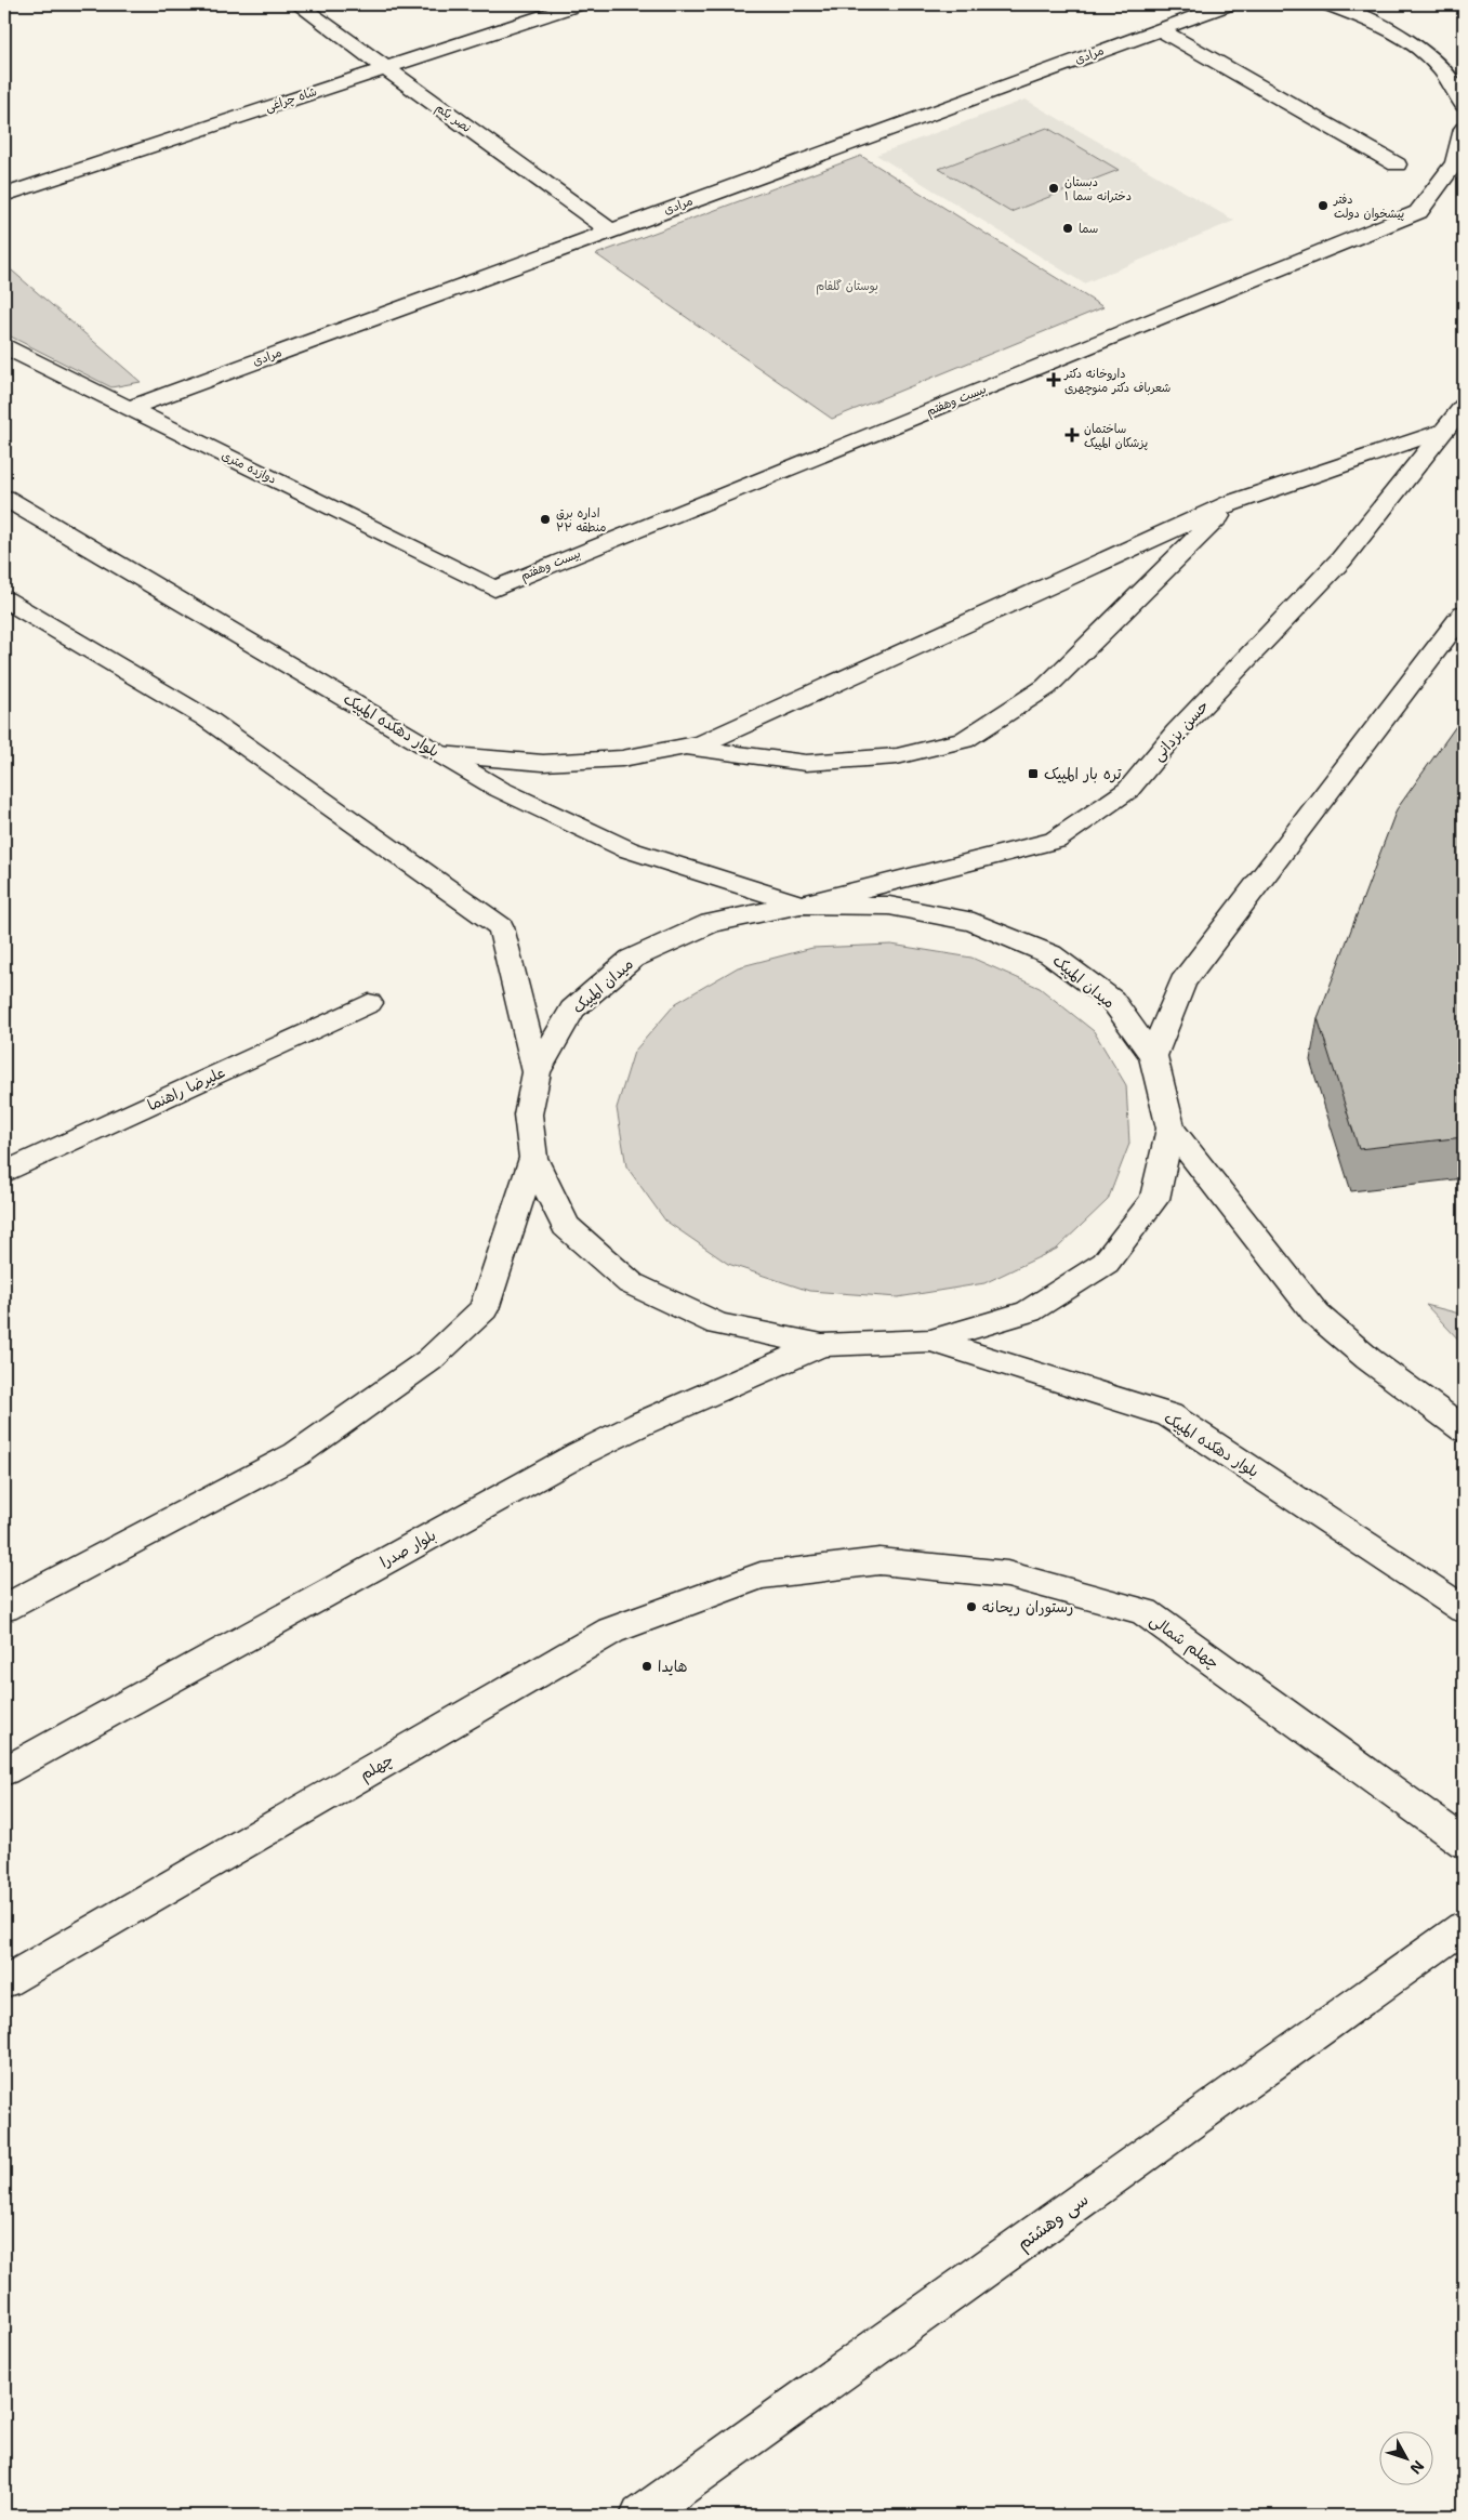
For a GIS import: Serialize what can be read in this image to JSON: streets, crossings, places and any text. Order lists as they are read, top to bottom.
{
  "streets": {
    "street": [
      "مرادی",
      "شاه چراغی",
      "نصر یکم",
      "بیست وهفتم",
      "دوازده متری",
      "بلوار دهکده المپیک",
      "حسن یزدانی",
      "میدان المپیک",
      "علیرضا راهنما",
      "بلوار صدرا",
      "چهلم شمالی",
      "چهلم",
      "سی وهشتم"
    ]
  },
  "crossings": [
    ["مرادی", "نصر یکم"],
    ["مرادی", "دوازده متری"],
    ["شاه چراغی", "نصر یکم"],
    ["بیست وهفتم", "دوازده متری"],
    ["بلوار دهکده المپیک", "حسن یزدانی"],
    ["بلوار دهکده المپیک", "میدان المپیک"],
    ["حسن یزدانی", "میدان المپیک"],
    ["میدان المپیک", "بلوار صدرا"],
    ["چهلم شمالی", "چهلم"]
  ],
  "parks": ["بوستان گلفام"],
  "places": {
    "other": [
      "دبستان دخترانه سما ۱",
      "دفتر پیشخوان دولت",
      "سما",
      "اداره برق منطقه ۲۲",
      "رستوران ریحانه",
      "هایدا"
    ],
    "health": ["داروخانه دکتر شعرباف دکتر منوچهری", "ساختمان پزشکان المپیک"],
    "transit": ["تره بار المپیک"]
  },
  "north": "bottom right"
}
